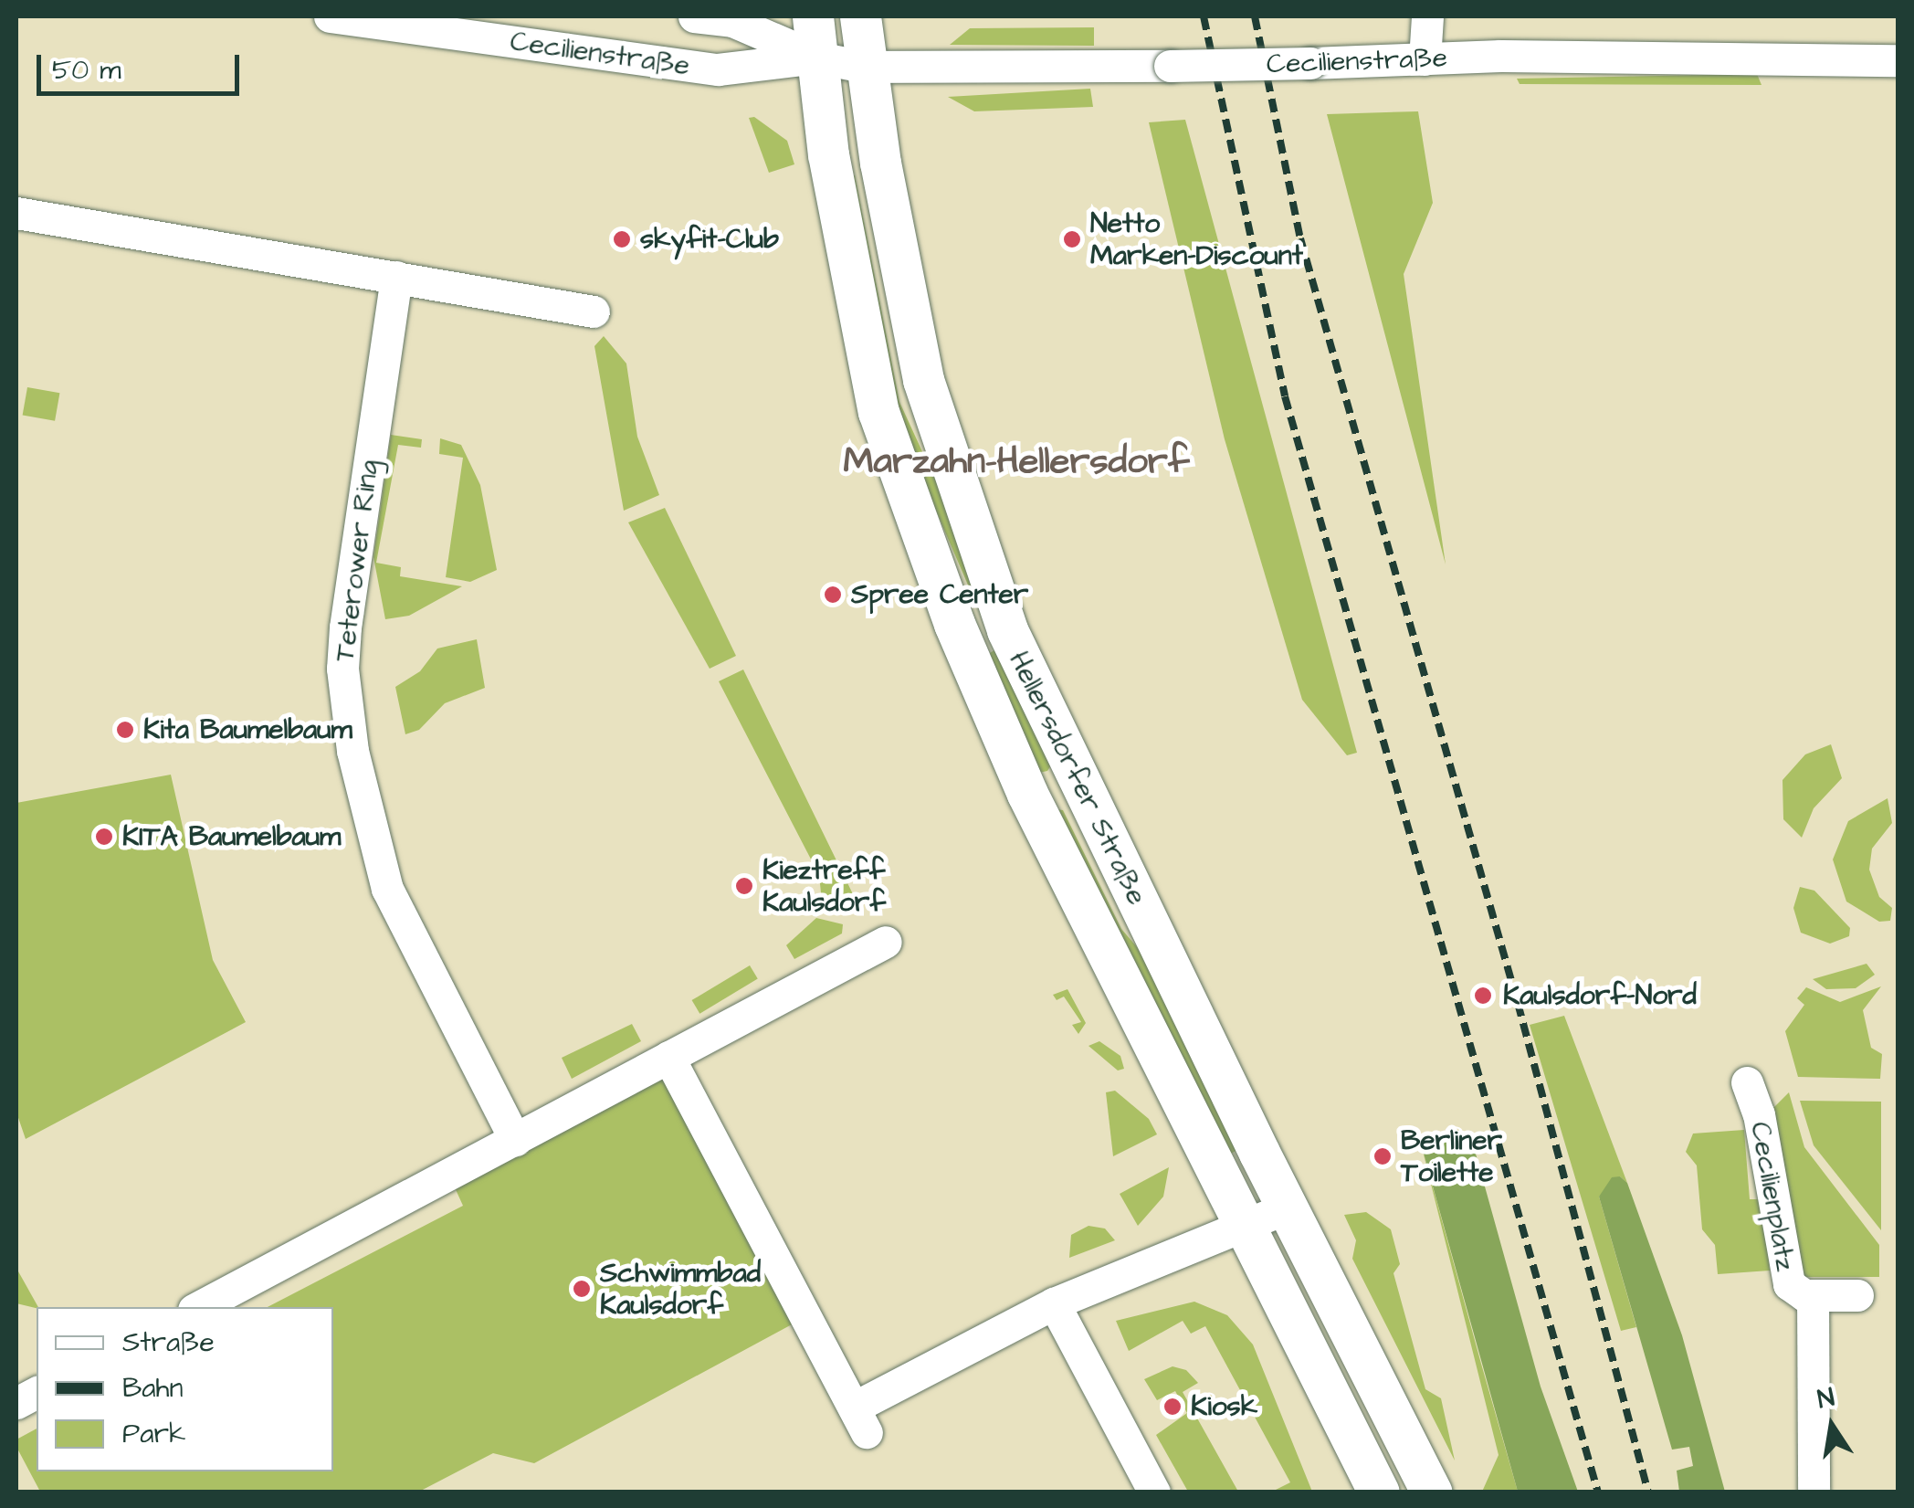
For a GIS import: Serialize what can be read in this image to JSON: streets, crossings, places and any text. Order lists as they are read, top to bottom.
{
  "streets": {
    "main road": ["Hellersdorfer Straße"],
    "street": ["Cecilienstraße", "Teterower Ring", "Cecilienplatz"]
  },
  "crossings": [
    ["Cecilienstraße", "Hellersdorfer Straße"]
  ],
  "districts": ["Marzahn-Hellersdorf"],
  "places": [
    "skyfit-Club",
    "Netto Marken-Discount",
    "Spree Center",
    "Kita Baumelbaum",
    "KITA Baumelbaum",
    "Kieztreff Kaulsdorf",
    "Kaulsdorf-Nord",
    "Berliner Toilette",
    "Schwimmbad Kaulsdorf",
    "Kiosk"
  ],
  "legend": ["Straße", "Bahn", "Park"],
  "scale_bar": "50 m",
  "north": "top"
}
